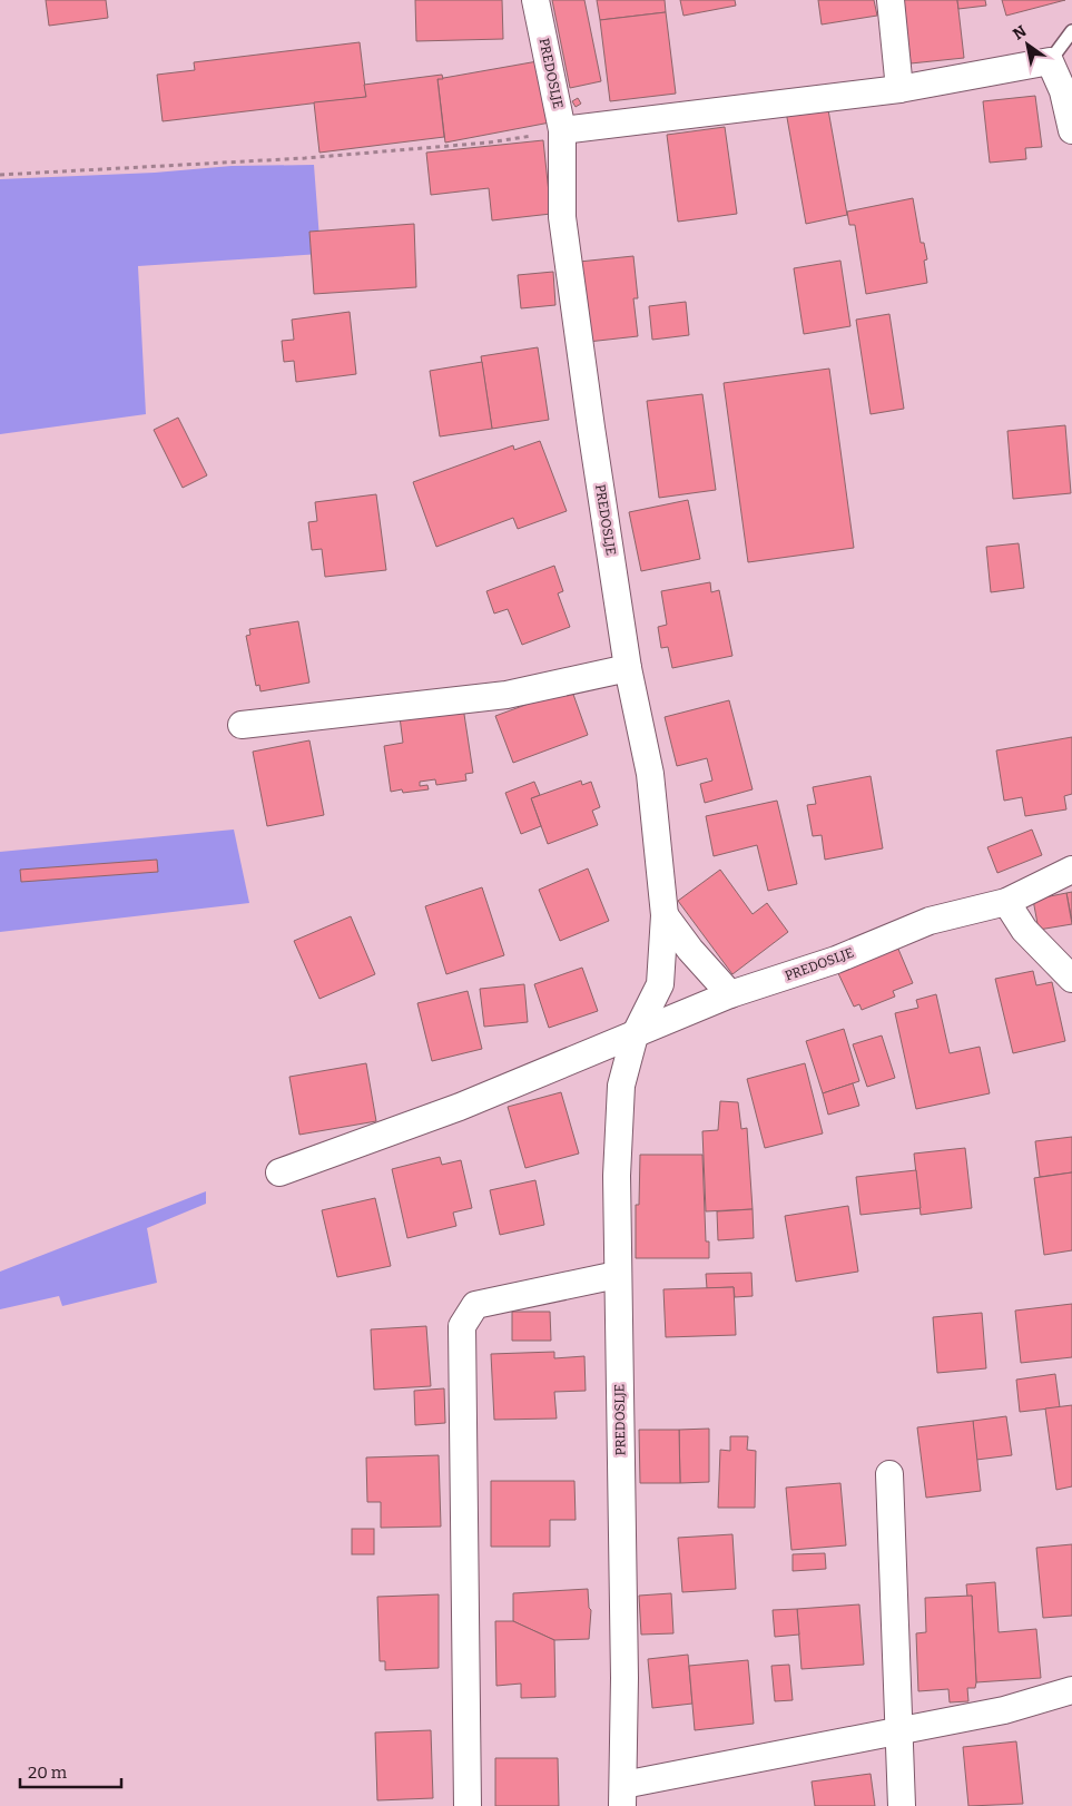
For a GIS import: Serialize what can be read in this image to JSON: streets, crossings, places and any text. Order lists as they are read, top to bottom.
{
  "streets": {
    "street": ["PREDOSLJE"]
  },
  "scale_bar": "20 m",
  "north": "top left"
}
